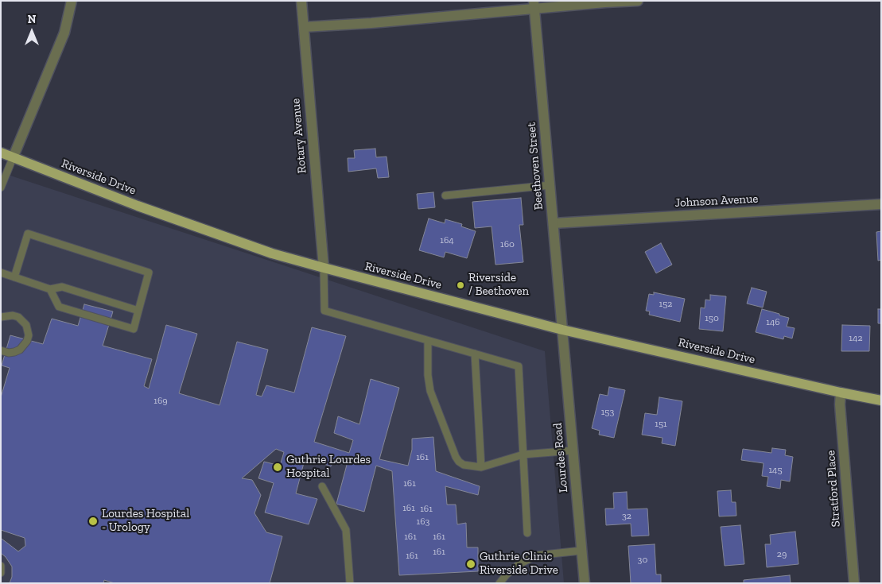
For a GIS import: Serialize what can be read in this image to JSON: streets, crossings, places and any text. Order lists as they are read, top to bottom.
{
  "streets": {
    "main road": ["Riverside Drive"],
    "street": [
      "Rotary Avenue",
      "Beethoven Street",
      "Johnson Avenue",
      "Lourdes Road",
      "Stratford Place"
    ]
  },
  "crossings": [
    ["Rotary Avenue", "Riverside Drive"],
    ["Beethoven Street", "Riverside Drive"],
    ["Beethoven Street", "Johnson Avenue"],
    ["Beethoven Street", "Lourdes Road"],
    ["Riverside Drive", "Lourdes Road"],
    ["Riverside Drive", "Stratford Place"]
  ],
  "places": [
    "Riverside / Beethoven",
    "Guthrie Lourdes Hospital",
    "Lourdes Hospital - Urology",
    "Guthrie Clinic Riverside Drive"
  ],
  "house_numbers": [
    "164",
    "160",
    "152",
    "150",
    "146",
    "142",
    "169",
    "153",
    "151",
    "161",
    "145",
    "161",
    "161",
    "161",
    "32",
    "163",
    "161",
    "161",
    "161",
    "29",
    "161",
    "30"
  ],
  "north": "top"
}
